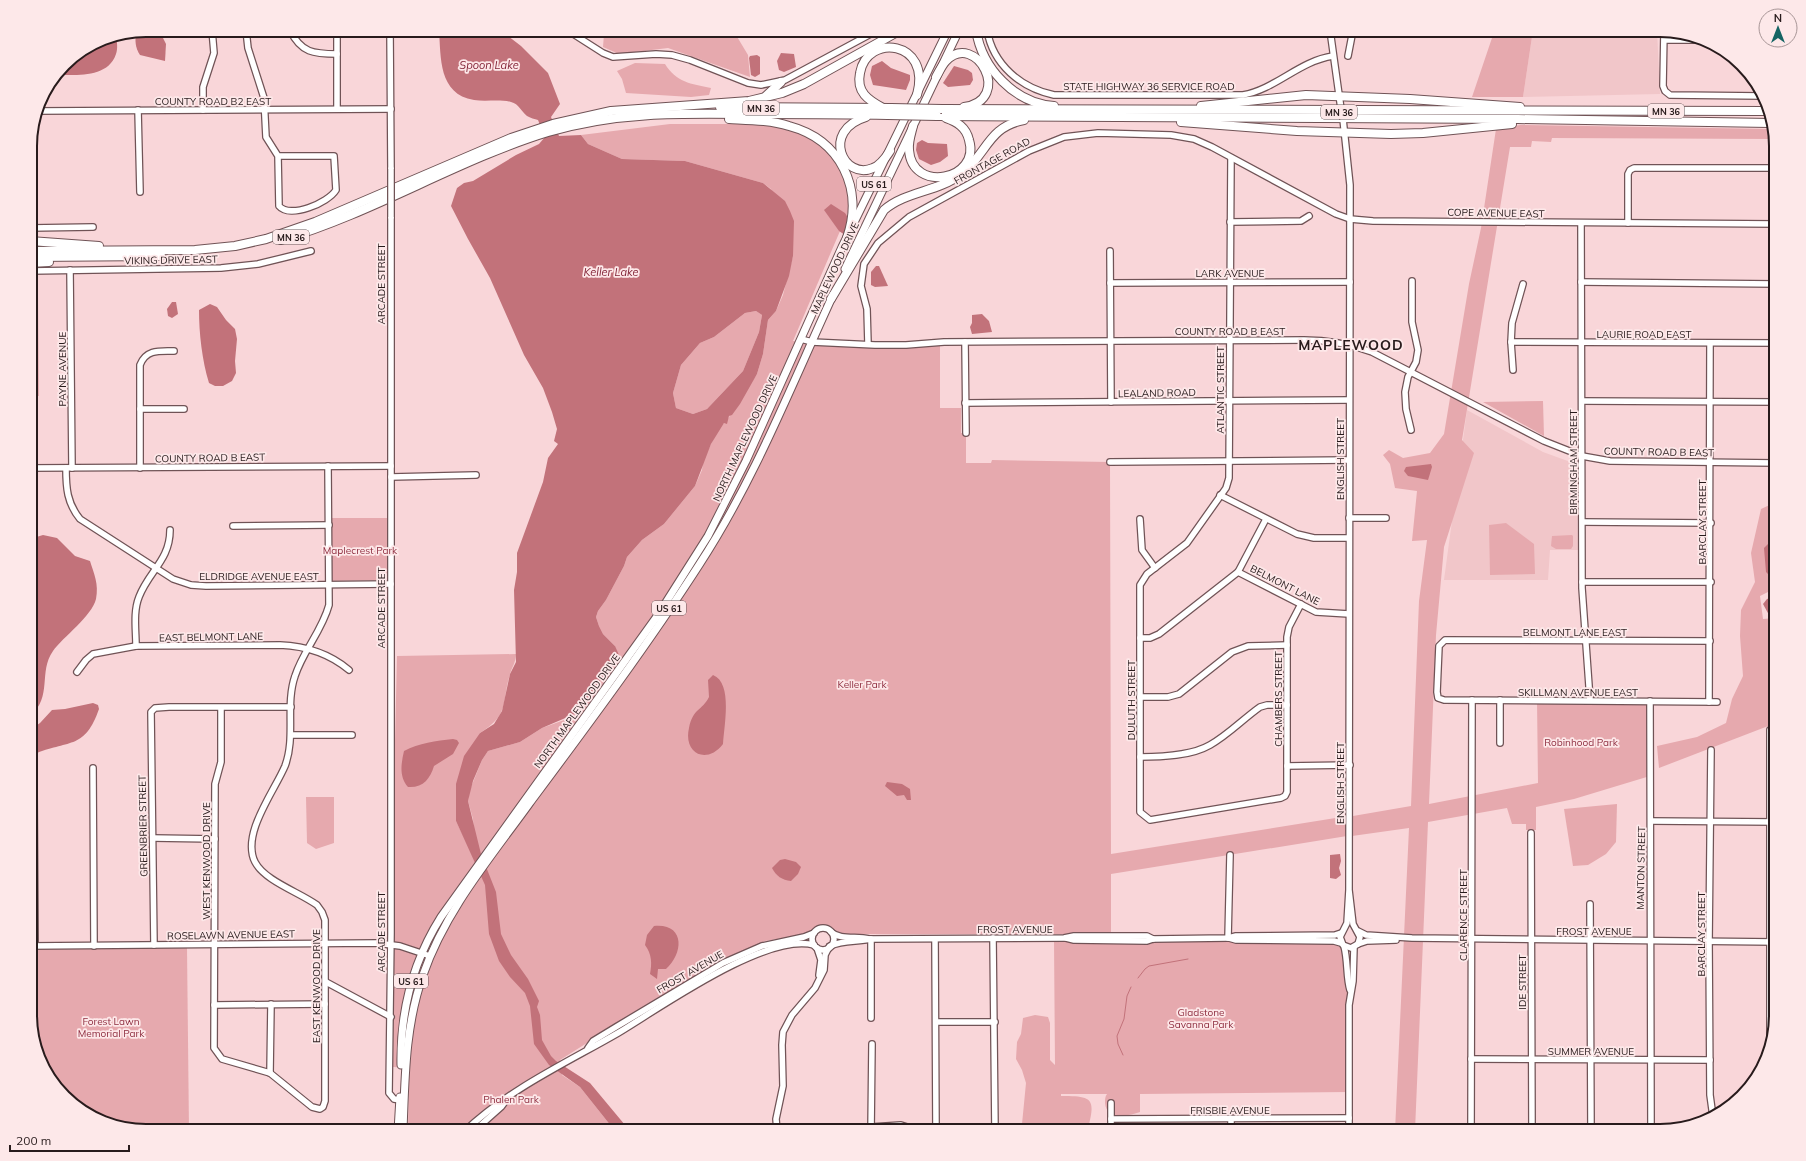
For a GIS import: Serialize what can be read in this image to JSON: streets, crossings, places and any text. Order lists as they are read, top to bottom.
{
  "streets": {
    "highway": ["MN 36"],
    "main road": ["US 61", "MAPLEWOOD DRIVE", "NORTH MAPLEWOOD DRIVE"],
    "street": [
      "STATE HIGHWAY 36 SERVICE ROAD",
      "COUNTY ROAD B2 EAST",
      "FRONTAGE ROAD",
      "COPE AVENUE EAST",
      "VIKING DRIVE EAST",
      "LARK AVENUE",
      "ARCADE STREET",
      "COUNTY ROAD B EAST",
      "LAURIE ROAD EAST",
      "PAYNE AVENUE",
      "ATLANTIC STREET",
      "LEALAND ROAD",
      "ENGLISH STREET",
      "BIRMINGHAM STREET",
      "BARCLAY STREET",
      "ELDRIDGE AVENUE EAST",
      "BELMONT LANE",
      "BELMONT LANE EAST",
      "EAST BELMONT LANE",
      "SKILLMAN AVENUE EAST",
      "CHAMBERS STREET",
      "DULUTH STREET",
      "GREENBRIER STREET",
      "WEST KENWOOD DRIVE",
      "MANTON STREET",
      "CLARENCE STREET",
      "FROST AVENUE",
      "ROSELAWN AVENUE EAST",
      "IDE STREET",
      "EAST KENWOOD DRIVE",
      "SUMMER AVENUE",
      "FRISBIE AVENUE"
    ]
  },
  "crossings": [
    ["STATE HIGHWAY 36 SERVICE ROAD", "ENGLISH STREET"],
    ["COUNTY ROAD B2 EAST", "ARCADE STREET"],
    ["FRONTAGE ROAD", "COPE AVENUE EAST"],
    ["FRONTAGE ROAD", "COUNTY ROAD B EAST"],
    ["FRONTAGE ROAD", "ATLANTIC STREET"],
    ["US 61", "MAPLEWOOD DRIVE"],
    ["US 61", "ARCADE STREET"],
    ["US 61", "COUNTY ROAD B EAST"],
    ["US 61", "NORTH MAPLEWOOD DRIVE"],
    ["COPE AVENUE EAST", "ATLANTIC STREET"],
    ["COPE AVENUE EAST", "ENGLISH STREET"],
    ["COPE AVENUE EAST", "BIRMINGHAM STREET"],
    ["VIKING DRIVE EAST", "PAYNE AVENUE"],
    ["MAPLEWOOD DRIVE", "COUNTY ROAD B EAST"],
    ["MAPLEWOOD DRIVE", "NORTH MAPLEWOOD DRIVE"],
    ["LARK AVENUE", "ATLANTIC STREET"],
    ["LARK AVENUE", "ENGLISH STREET"],
    ["ARCADE STREET", "COUNTY ROAD B EAST"],
    ["ARCADE STREET", "NORTH MAPLEWOOD DRIVE"],
    ["ARCADE STREET", "ELDRIDGE AVENUE EAST"],
    ["ARCADE STREET", "ROSELAWN AVENUE EAST"],
    ["COUNTY ROAD B EAST", "PAYNE AVENUE"],
    ["COUNTY ROAD B EAST", "ATLANTIC STREET"],
    ["COUNTY ROAD B EAST", "NORTH MAPLEWOOD DRIVE"],
    ["COUNTY ROAD B EAST", "ENGLISH STREET"],
    ["COUNTY ROAD B EAST", "BIRMINGHAM STREET"],
    ["COUNTY ROAD B EAST", "BARCLAY STREET"],
    ["COUNTY ROAD B EAST", "ELDRIDGE AVENUE EAST"],
    ["COUNTY ROAD B EAST", "EAST KENWOOD DRIVE"],
    ["LAURIE ROAD EAST", "BIRMINGHAM STREET"],
    ["LAURIE ROAD EAST", "BARCLAY STREET"],
    ["PAYNE AVENUE", "ELDRIDGE AVENUE EAST"],
    ["ATLANTIC STREET", "LEALAND ROAD"],
    ["ATLANTIC STREET", "DULUTH STREET"],
    ["LEALAND ROAD", "ENGLISH STREET"],
    ["NORTH MAPLEWOOD DRIVE", "ROSELAWN AVENUE EAST"],
    ["ENGLISH STREET", "BELMONT LANE"],
    ["ENGLISH STREET", "FROST AVENUE"],
    ["BIRMINGHAM STREET", "BELMONT LANE EAST"],
    ["BIRMINGHAM STREET", "SKILLMAN AVENUE EAST"],
    ["BARCLAY STREET", "BELMONT LANE EAST"],
    ["BARCLAY STREET", "SKILLMAN AVENUE EAST"],
    ["BARCLAY STREET", "FROST AVENUE"],
    ["BARCLAY STREET", "SUMMER AVENUE"],
    ["ELDRIDGE AVENUE EAST", "EAST KENWOOD DRIVE"],
    ["BELMONT LANE", "CHAMBERS STREET"],
    ["BELMONT LANE", "DULUTH STREET"],
    ["BELMONT LANE EAST", "SKILLMAN AVENUE EAST"],
    ["EAST BELMONT LANE", "EAST KENWOOD DRIVE"],
    ["SKILLMAN AVENUE EAST", "MANTON STREET"],
    ["SKILLMAN AVENUE EAST", "CLARENCE STREET"],
    ["CHAMBERS STREET", "DULUTH STREET"],
    ["GREENBRIER STREET", "WEST KENWOOD DRIVE"],
    ["GREENBRIER STREET", "ROSELAWN AVENUE EAST"],
    ["WEST KENWOOD DRIVE", "ROSELAWN AVENUE EAST"],
    ["WEST KENWOOD DRIVE", "EAST KENWOOD DRIVE"],
    ["MANTON STREET", "FROST AVENUE"],
    ["MANTON STREET", "SUMMER AVENUE"],
    ["CLARENCE STREET", "FROST AVENUE"],
    ["CLARENCE STREET", "SUMMER AVENUE"],
    ["FROST AVENUE", "IDE STREET"],
    ["ROSELAWN AVENUE EAST", "EAST KENWOOD DRIVE"],
    ["IDE STREET", "SUMMER AVENUE"]
  ],
  "districts": ["MAPLEWOOD"],
  "water": ["Spoon Lake", "Keller Lake"],
  "parks": [
    "Maplecrest Park",
    "Keller Park",
    "Robinhood Park",
    "Gladstone Savanna Park",
    "Forest Lawn Memorial Park",
    "Phalen Park"
  ],
  "scale_bar": "200 m",
  "north": "top"
}
